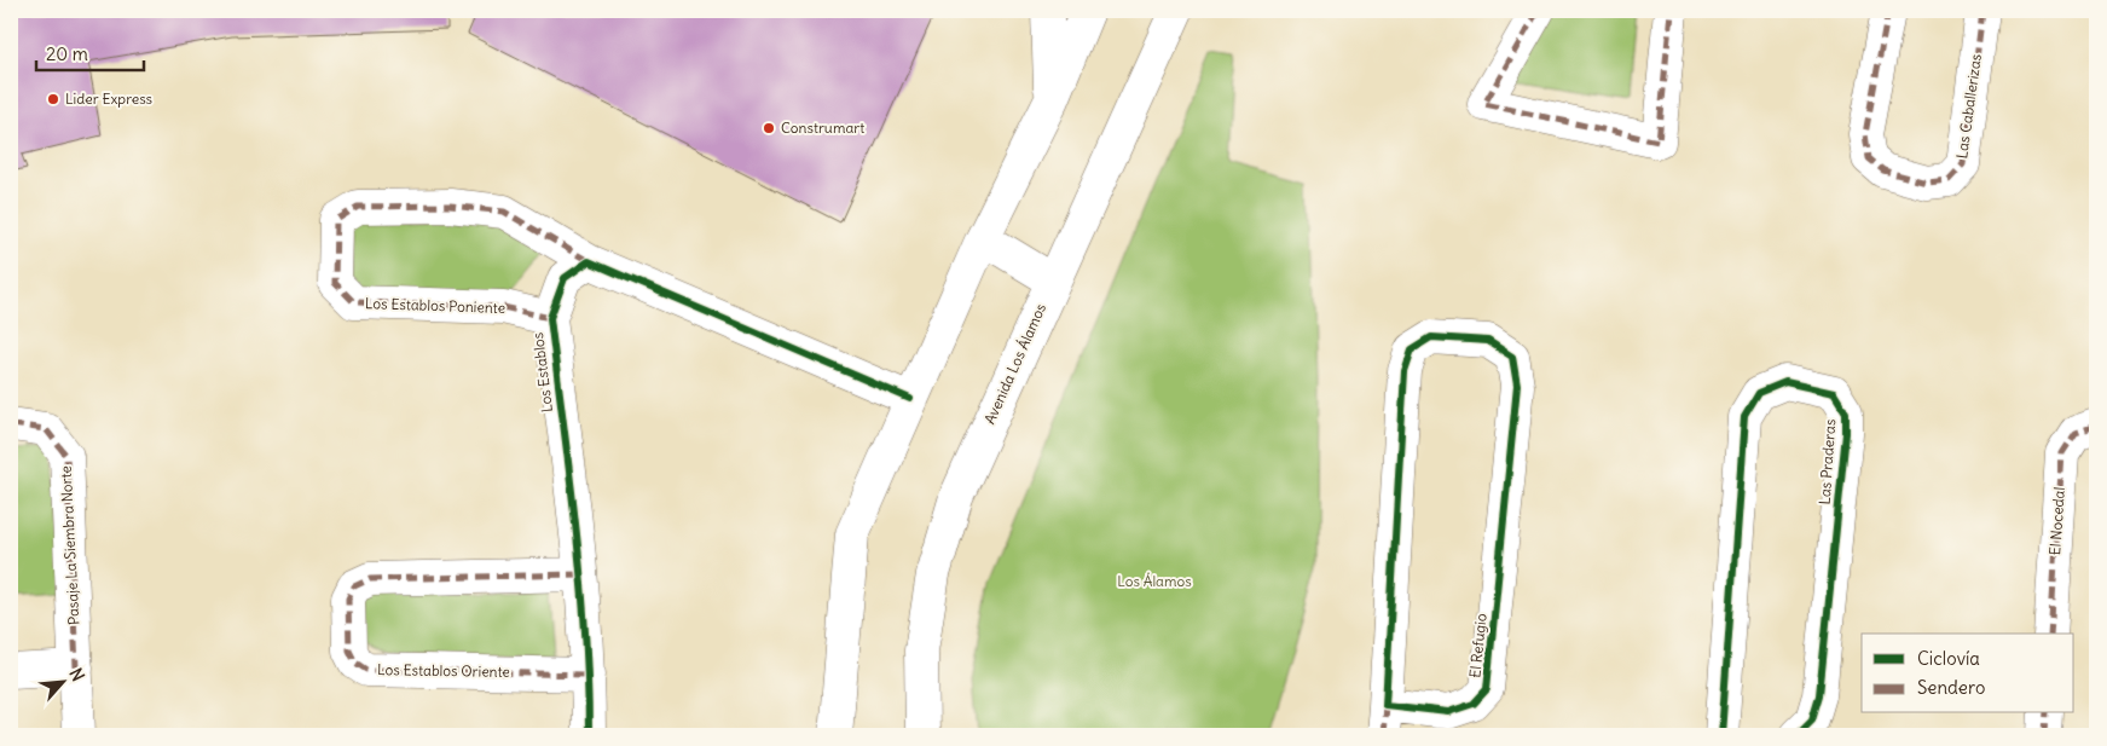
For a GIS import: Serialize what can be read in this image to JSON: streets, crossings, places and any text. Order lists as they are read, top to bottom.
{
  "streets": {
    "street": [
      "Las Caballerizas",
      "Los Establos Poniente",
      "Avenida Los Álamos",
      "Los Establos",
      "Las Praderas",
      "El Nocedal",
      "Pasaje La Siembra Norte",
      "El Refugio",
      "Los Establos Oriente"
    ]
  },
  "crossings": [
    ["Los Establos Poniente", "Los Establos"],
    ["Los Establos", "Los Establos Oriente"]
  ],
  "parks": ["Los Álamos"],
  "places": ["Lider Express", "Construmart"],
  "legend": ["Ciclovía", "Sendero"],
  "scale_bar": "20 m",
  "north": "top right"
}
